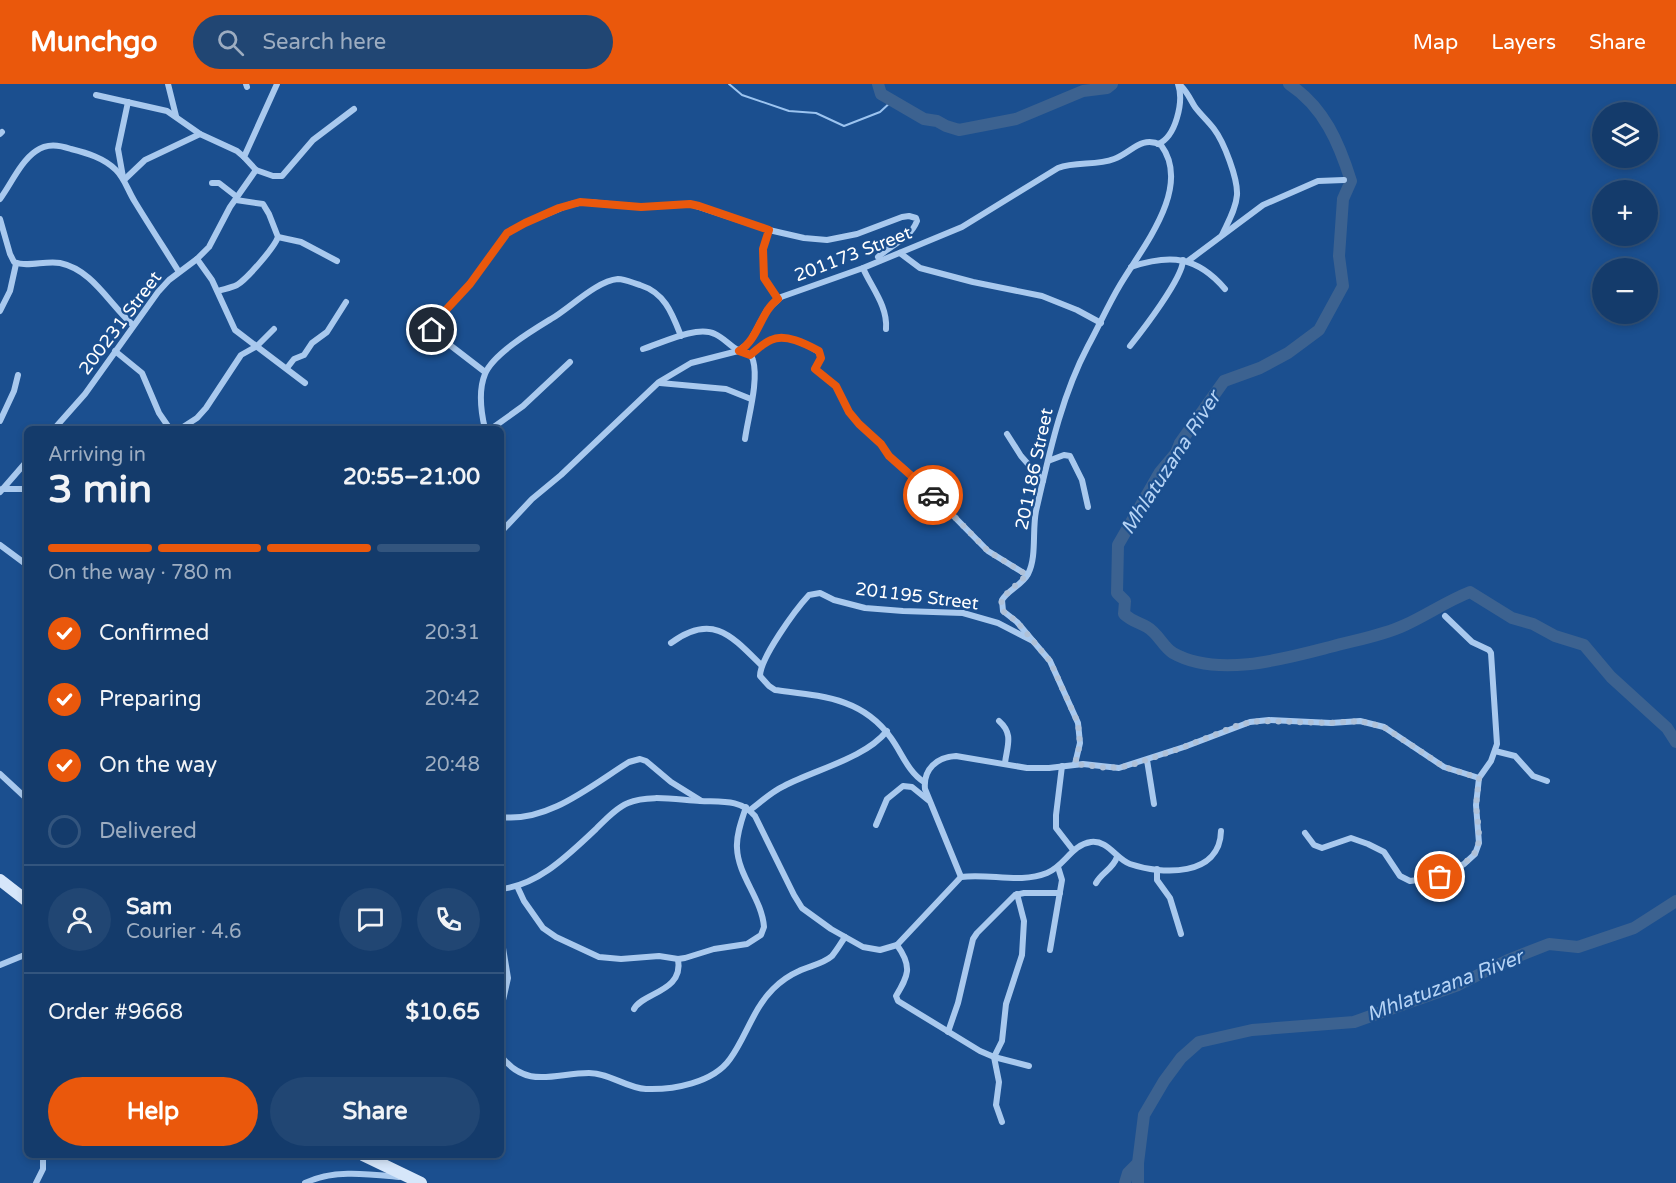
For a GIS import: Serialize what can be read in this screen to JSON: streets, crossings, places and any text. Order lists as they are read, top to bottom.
{
  "streets": {
    "street": [
      "201173 Street",
      "200231 Street",
      "201186 Street",
      "201195 Street"
    ]
  },
  "crossings": [
    ["201173 Street", "201186 Street"]
  ],
  "water": ["Mhlatuzana River"],
  "page": {
    "header": "Munchgo",
    "search": "Search here",
    "nav": ["Map", "Layers", "Share"],
    "map_buttons": ["+", "−"],
    "heading": ["3 min", "Arriving in", "20:55–21:00"],
    "panel": [
      "Sam",
      "Courier · 4.6",
      "Order #9668",
      "$10.65"
    ],
    "bar": "On the way · 780 m",
    "list": [
      ["Confirmed", "20:31"],
      ["Preparing", "20:42"],
      ["On the way", "20:48"],
      "Delivered"
    ],
    "buttons": ["Help", "Share"]
  }
}
